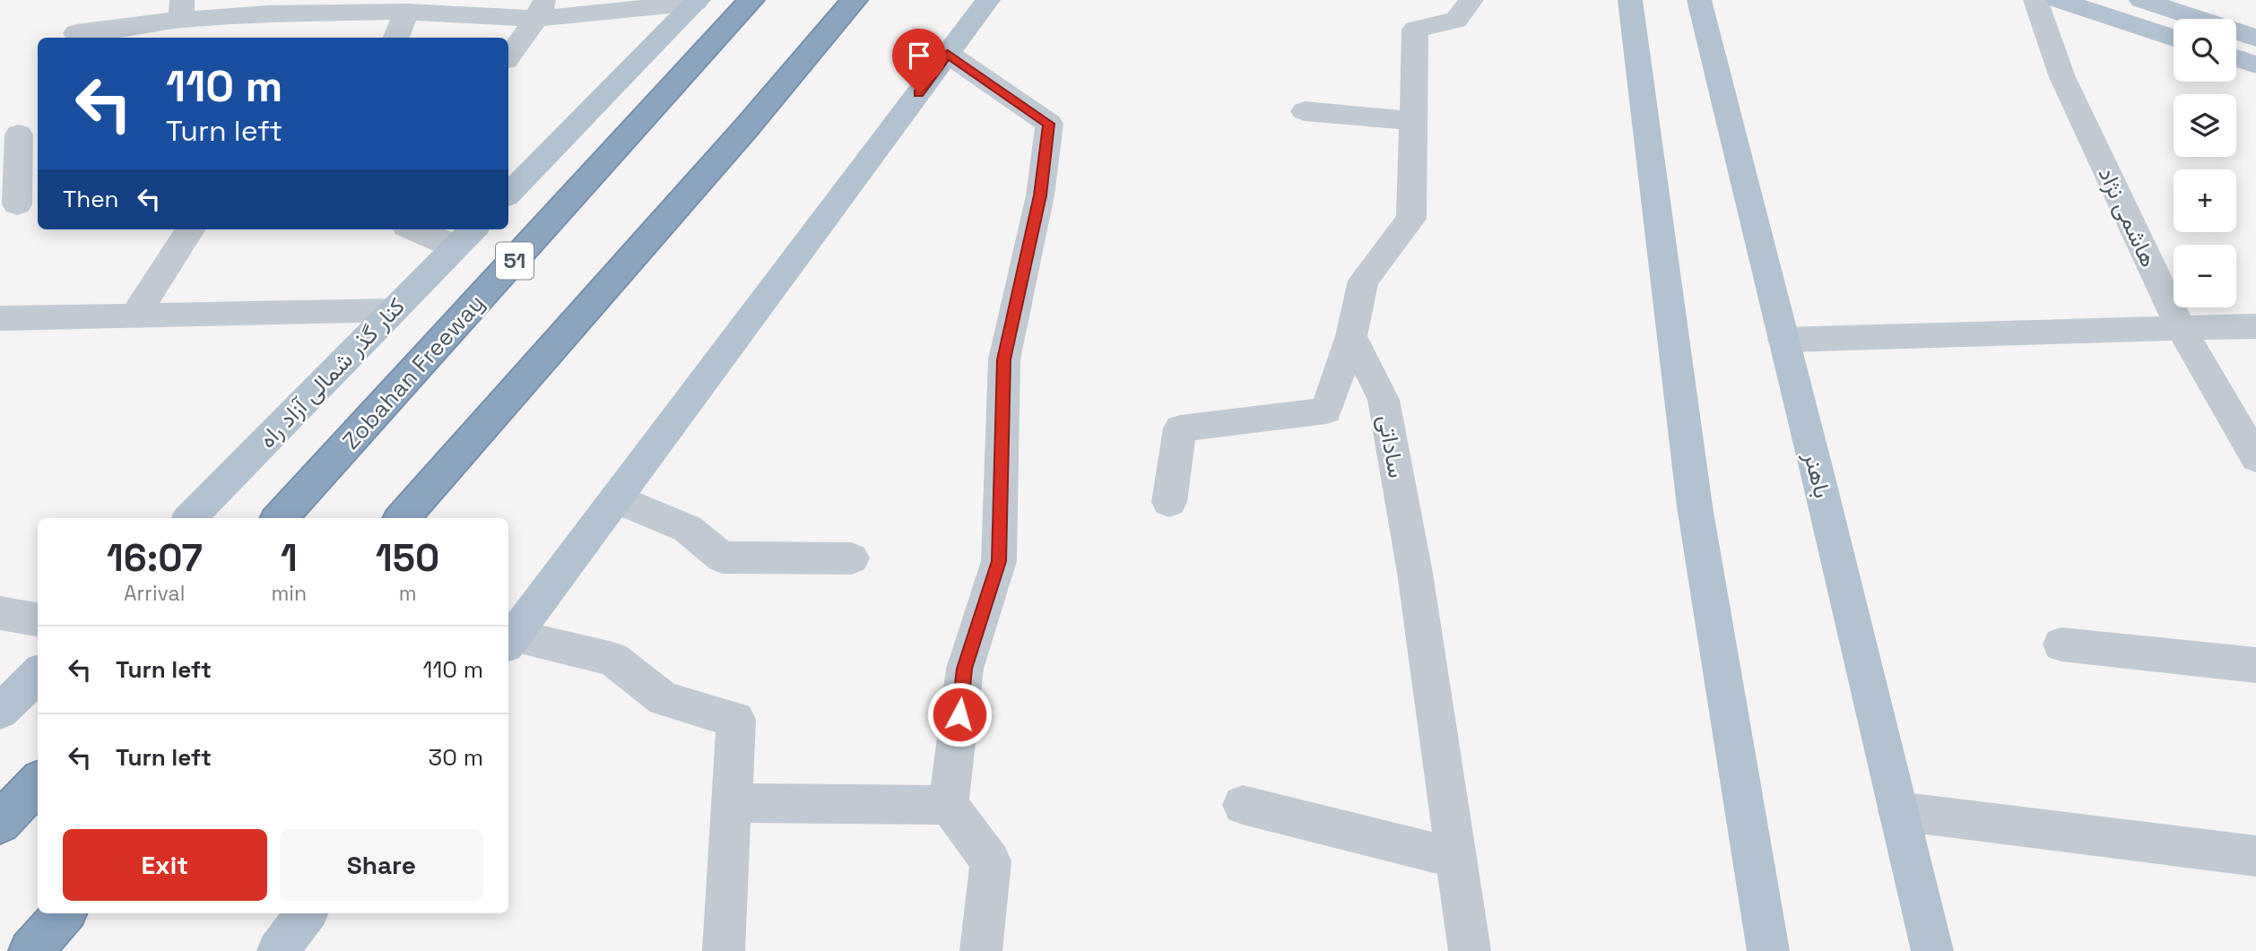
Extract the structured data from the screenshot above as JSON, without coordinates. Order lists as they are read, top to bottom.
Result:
{
  "streets": {
    "highway": ["51", "Zobahan Freeway"],
    "main road": ["کنار گذر شمالی آزاد راه", "باهنر"],
    "street": ["هاشمی نژاد", "ساداتی"]
  },
  "page": {
    "map_buttons": ["+", "−"],
    "turn": ["110 m", "Turn left"],
    "then": "Then",
    "eta": [
      "16:07",
      "Arrival",
      "1",
      "min",
      "150",
      "m"
    ],
    "list": [
      {
        "name": "Turn left",
        "value": "110 m"
      },
      {
        "name": "Turn left",
        "value": "30 m"
      }
    ],
    "buttons": ["Exit", "Share"]
  }
}
